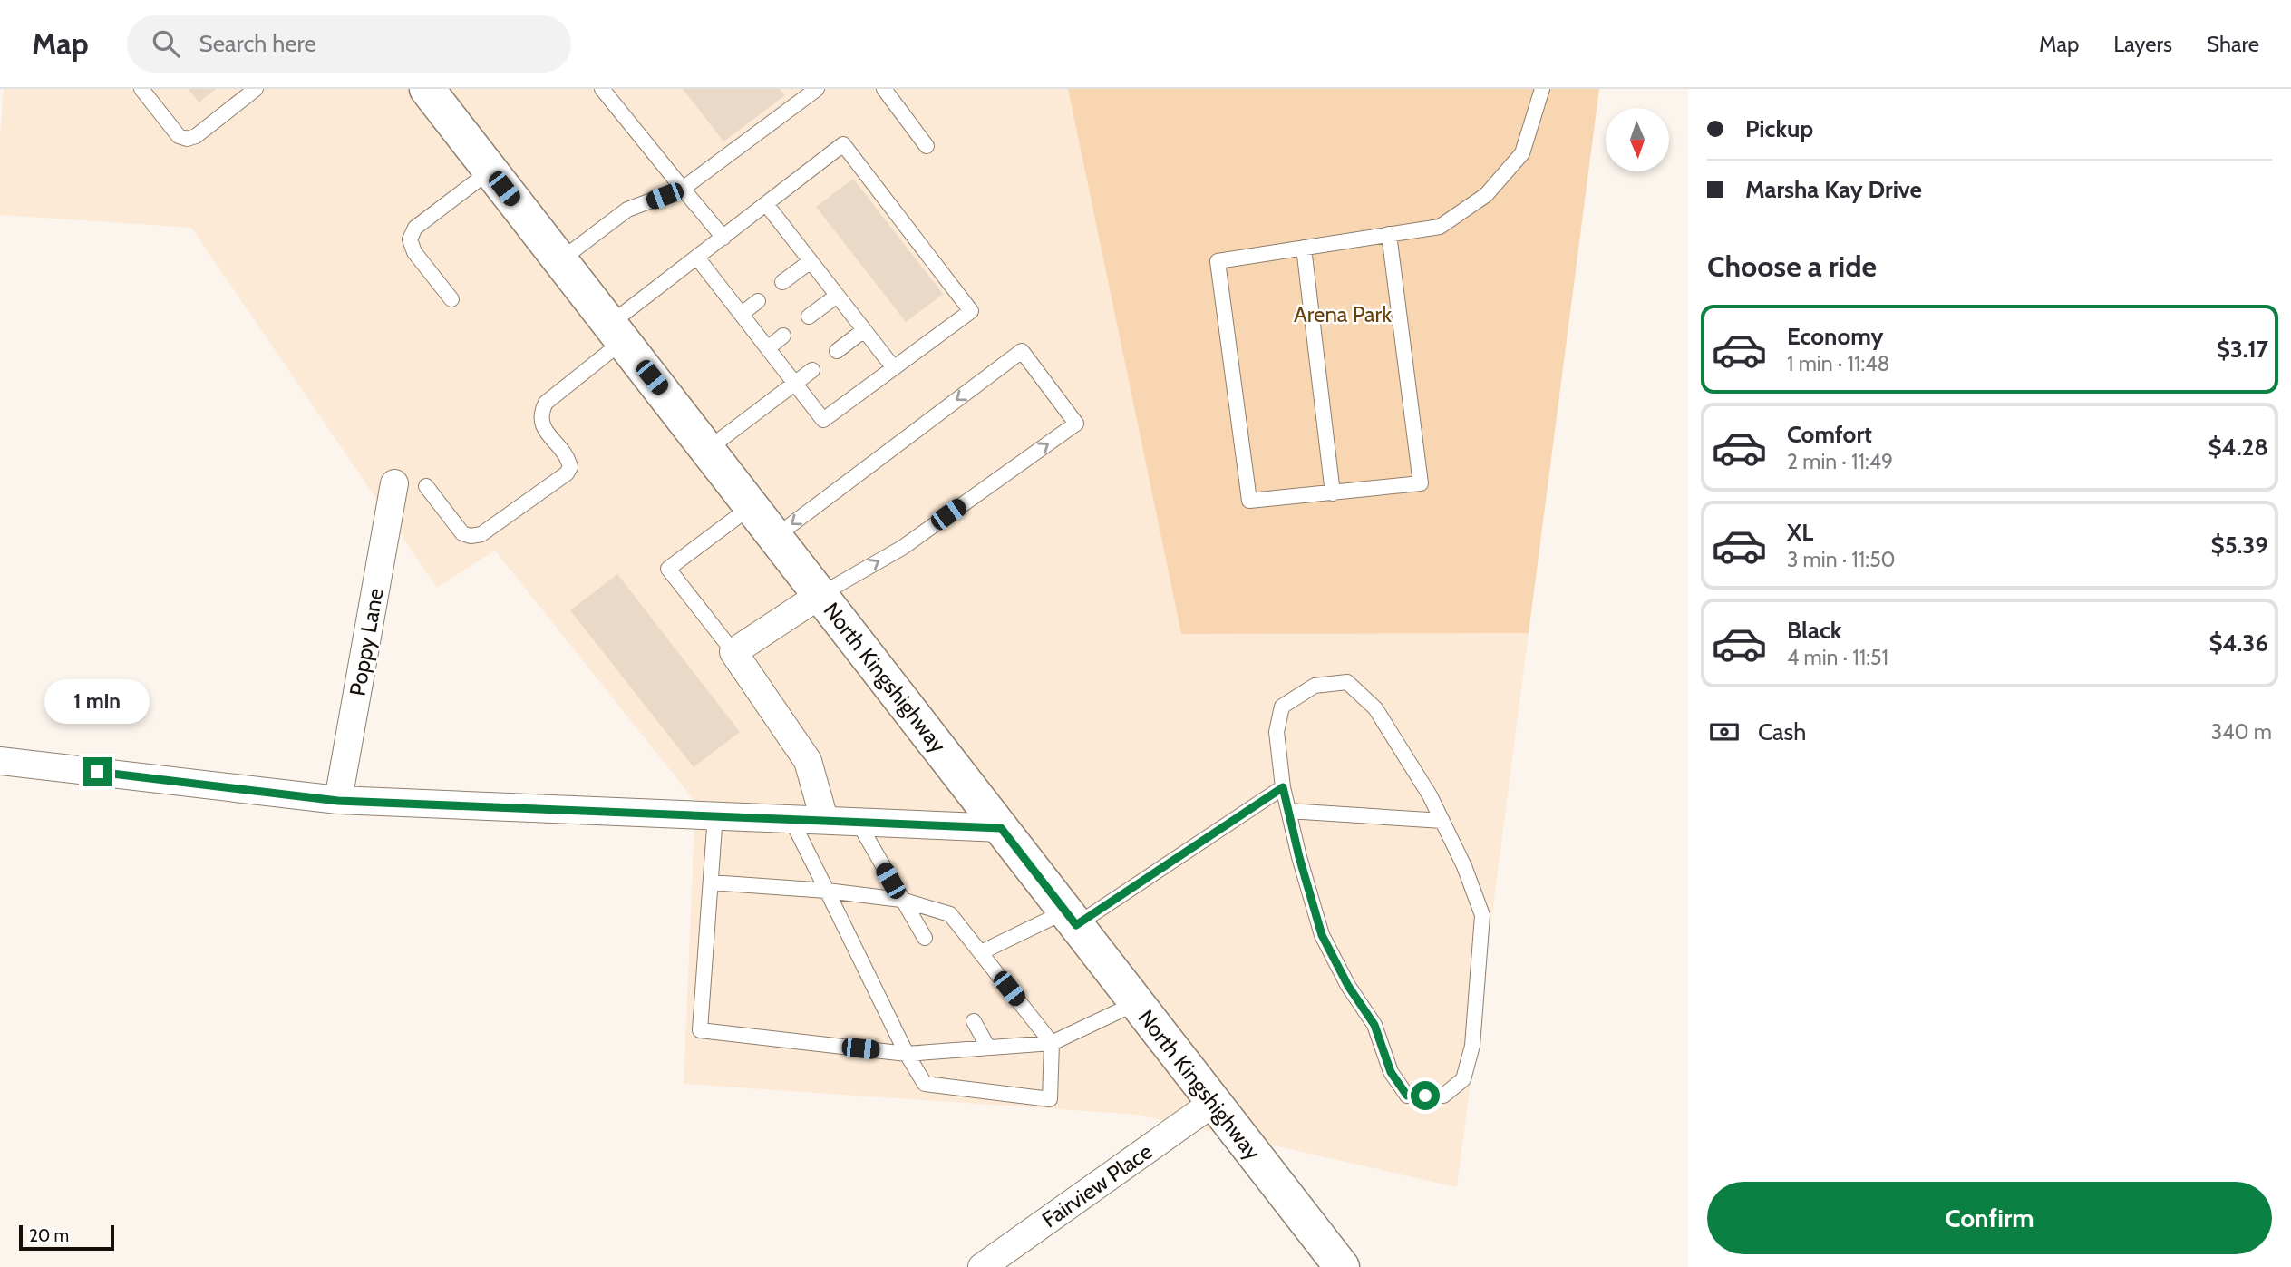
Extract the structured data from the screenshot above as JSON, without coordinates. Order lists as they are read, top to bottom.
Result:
{
  "streets": {
    "main road": ["North Kingshighway"],
    "street": ["Poppy Lane", "Fairview Place"]
  },
  "crossings": [
    ["North Kingshighway", "Fairview Place"]
  ],
  "parks": ["Arena Park"],
  "scale_bar": "20 m",
  "north": "bottom",
  "page": {
    "header": "Map",
    "search": "Search here",
    "nav": ["Map", "Layers", "Share"],
    "banner": ["Pickup", "Marsha Kay Drive"],
    "heading": "Choose a ride",
    "list": [
      {
        "name": "Economy",
        "note": "1 min · 11:48",
        "value": "$3.17"
      },
      {
        "name": "Comfort",
        "note": "2 min · 11:49",
        "value": "$4.28"
      },
      {
        "name": "XL",
        "note": "3 min · 11:50",
        "value": "$5.39"
      },
      {
        "name": "Black",
        "note": "4 min · 11:51",
        "value": "$4.36"
      }
    ],
    "bubble": "1 min",
    "pay": ["Cash", "340 m"],
    "buttons": "Confirm",
    "scale": "20 m"
  }
}
